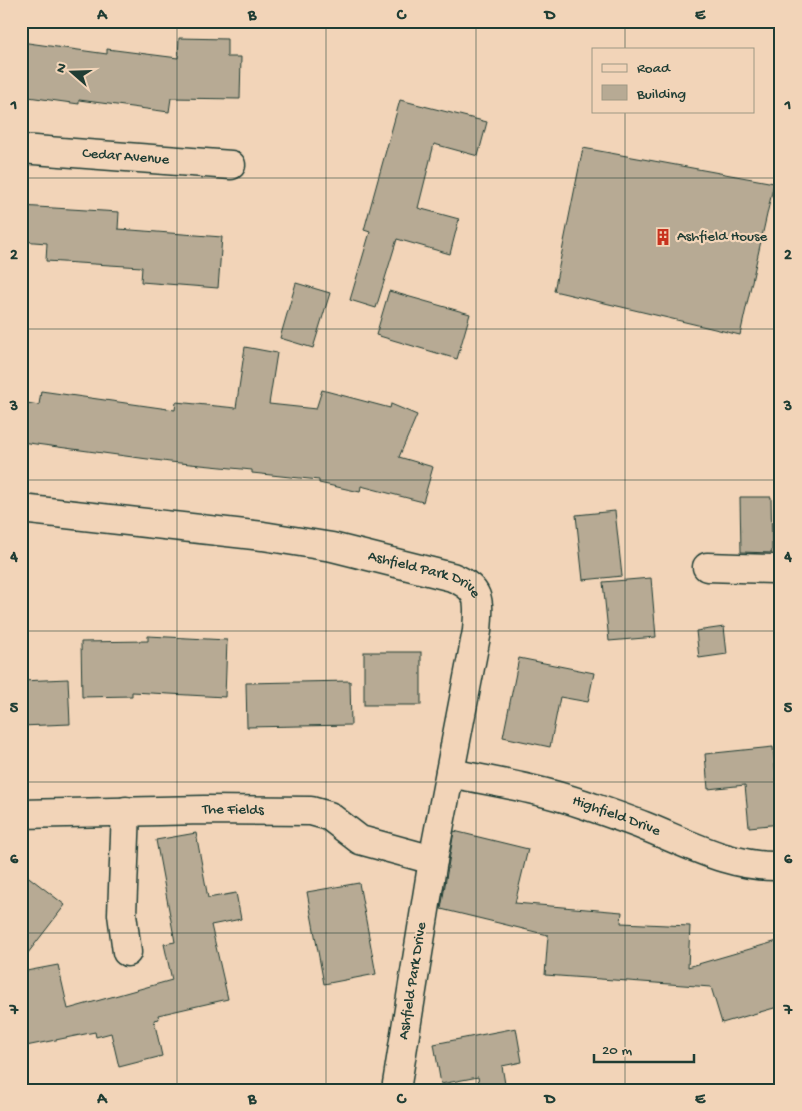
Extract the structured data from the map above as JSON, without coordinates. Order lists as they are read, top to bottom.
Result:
{
  "streets": {
    "street": [
      "Cedar Avenue",
      "Ashfield Park Drive",
      "The Fields",
      "Highfield Drive"
    ]
  },
  "crossings": [
    ["Ashfield Park Drive", "The Fields"],
    ["Ashfield Park Drive", "Highfield Drive"]
  ],
  "places": {
    "building": ["Ashfield House"]
  },
  "legend": ["Road", "Building"],
  "scale_bar": "20 m",
  "north": "left",
  "grid": {
    "columns": [
      "A",
      "B",
      "C",
      "D",
      "E"
    ],
    "rows": [
      "1",
      "2",
      "3",
      "4",
      "5",
      "6",
      "7"
    ]
  }
}
